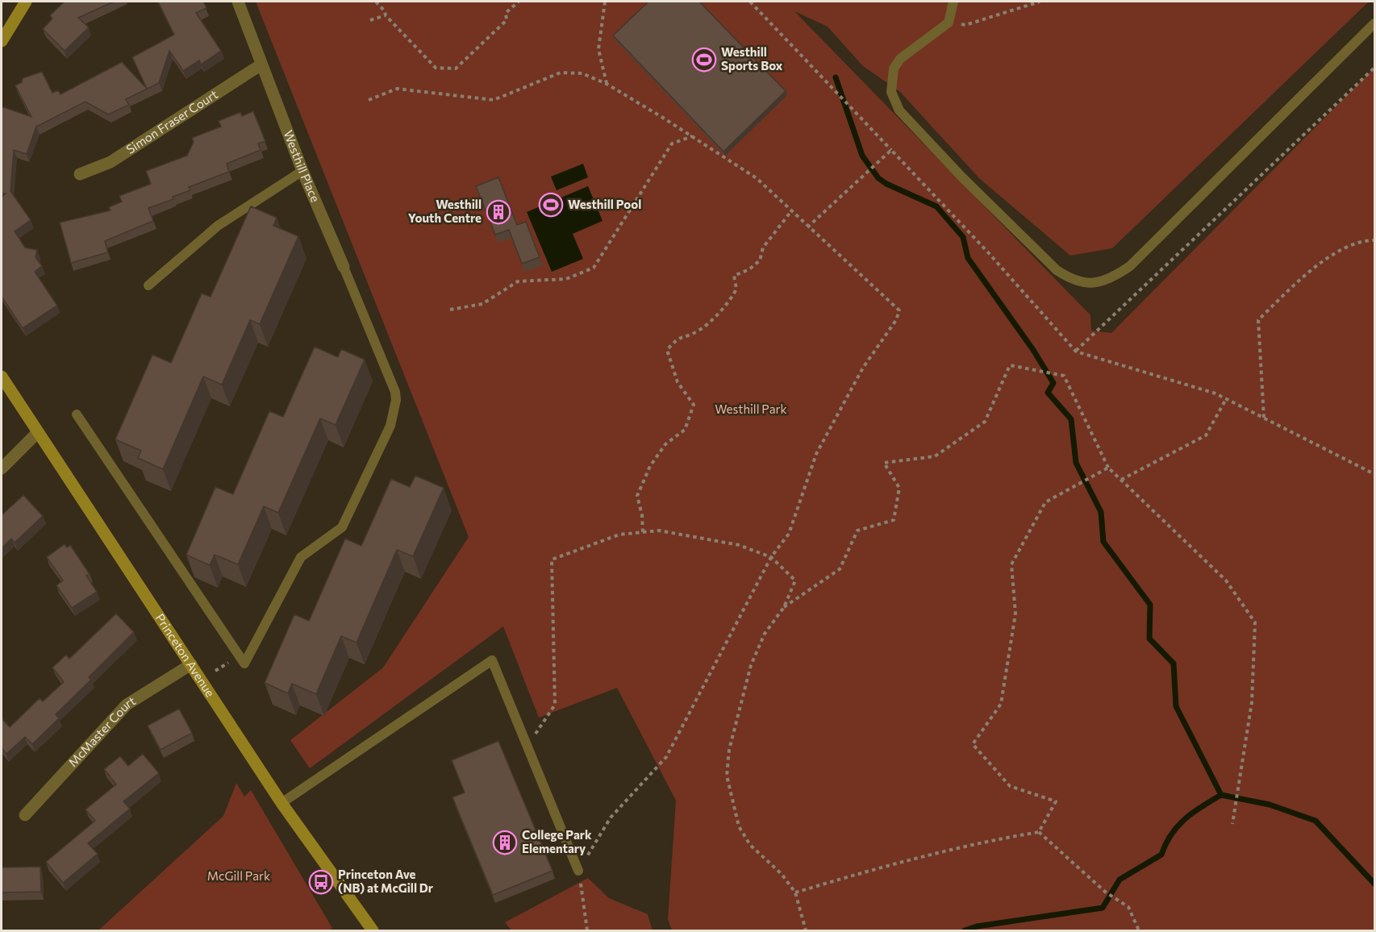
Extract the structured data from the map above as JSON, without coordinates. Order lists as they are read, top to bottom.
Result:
{
  "streets": {
    "street": [
      "Simon Fraser Court",
      "Westhill Place",
      "Princeton Avenue",
      "McMaster Court"
    ]
  },
  "crossings": [
    ["Simon Fraser Court", "Westhill Place"],
    ["Princeton Avenue", "McMaster Court"]
  ],
  "parks": ["Westhill Park", "McGill Park"],
  "places": {
    "sports": ["Westhill Sports Box", "Westhill Pool"],
    "building": ["Westhill Youth Centre", "College Park Elementary"],
    "bus stop": ["Princeton Ave (NB) at McGill Dr"]
  }
}
